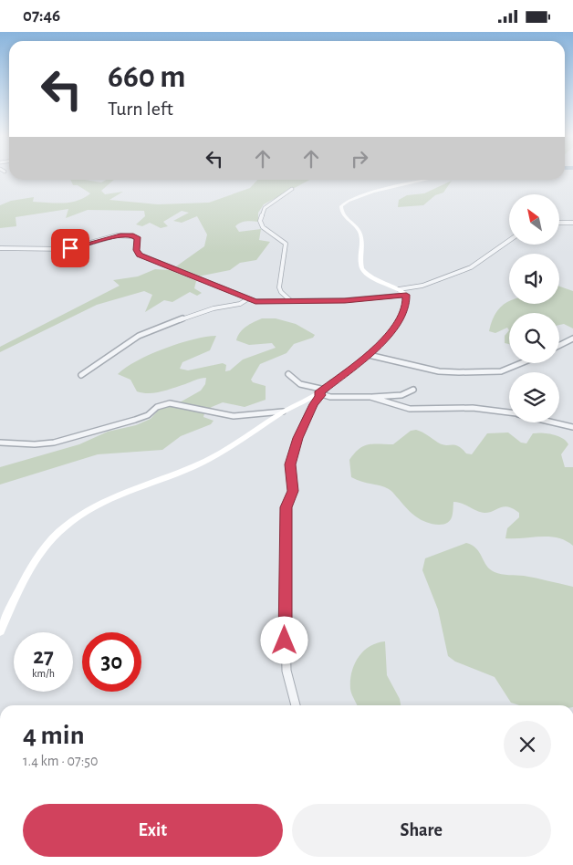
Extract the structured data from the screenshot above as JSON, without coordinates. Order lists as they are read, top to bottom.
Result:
{
  "north": "top left",
  "page": {
    "status": "07:46",
    "turn": ["660 m", "Turn left"],
    "speed": "27 km/h",
    "limit": "30",
    "heading": ["4 min", "1.4 km · 07:50"],
    "buttons": ["Exit", "Share"]
  }
}
